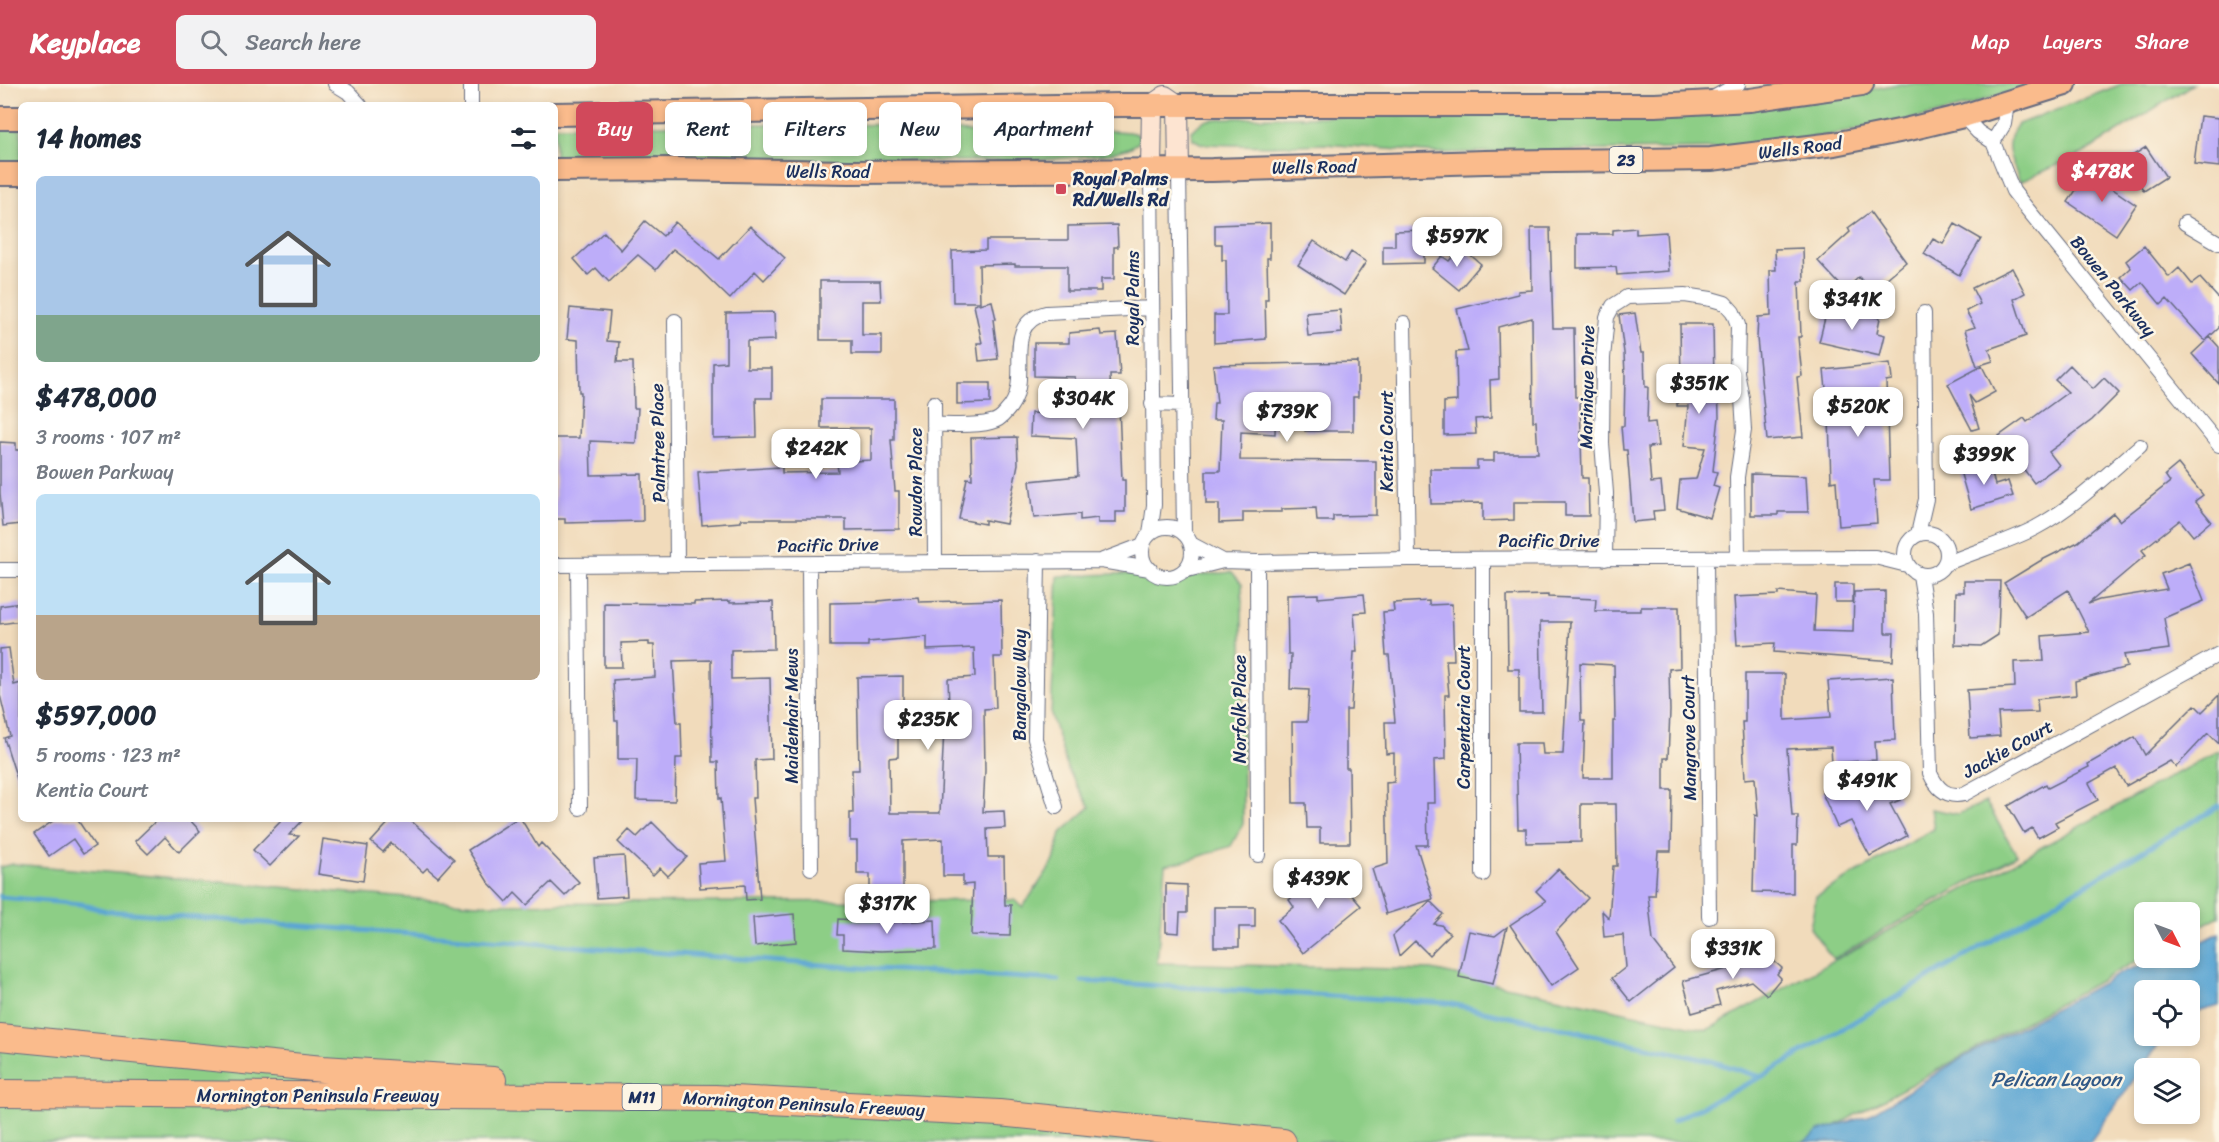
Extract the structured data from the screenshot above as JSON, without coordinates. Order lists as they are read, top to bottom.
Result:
{
  "streets": {
    "highway": ["Mornington Peninsula Freeway", "M11"],
    "main road": ["Wells Road", "23"],
    "street": [
      "Bowen Parkway",
      "Royal Palms",
      "Marinique Drive",
      "Kentia Court",
      "Palmtree Place",
      "Rowdon Place",
      "Pacific Drive",
      "Bangalow Way",
      "Norfolk Place",
      "Maidenhair Mews",
      "Carpentaria Court",
      "Mangrove Court",
      "Jackie Court"
    ]
  },
  "crossings": [
    ["Wells Road", "Bowen Parkway"],
    ["Wells Road", "Royal Palms"],
    ["Royal Palms", "Pacific Drive"],
    ["Marinique Drive", "Pacific Drive"],
    ["Kentia Court", "Pacific Drive"],
    ["Palmtree Place", "Pacific Drive"],
    ["Rowdon Place", "Pacific Drive"],
    ["Pacific Drive", "Bangalow Way"],
    ["Pacific Drive", "Norfolk Place"],
    ["Pacific Drive", "Maidenhair Mews"],
    ["Pacific Drive", "Carpentaria Court"],
    ["Pacific Drive", "Mangrove Court"],
    ["Pacific Drive", "Jackie Court"]
  ],
  "water": ["Pelican Lagoon"],
  "places": {
    "transit": ["Royal Palms Rd/Wells Rd"]
  },
  "north": "bottom right",
  "page": {
    "header": "Keyplace",
    "search": "Search here",
    "nav": ["Map", "Layers", "Share"],
    "chip": [
      "Buy",
      "Rent",
      "Filters",
      "New",
      "Apartment"
    ],
    "heading": "14 homes",
    "price": [
      "$478K",
      "$597K",
      "$341K",
      "$351K",
      "$304K",
      "$520K",
      "$739K",
      "$242K",
      "$399K",
      "$235K",
      "$491K",
      "$439K",
      "$317K",
      "$331K"
    ],
    "list": [
      {
        "name": "$478,000",
        "note": "3 rooms · 107 m² · Bowen Parkway"
      },
      {
        "name": "$597,000",
        "note": "5 rooms · 123 m² · Kentia Court"
      }
    ]
  }
}
